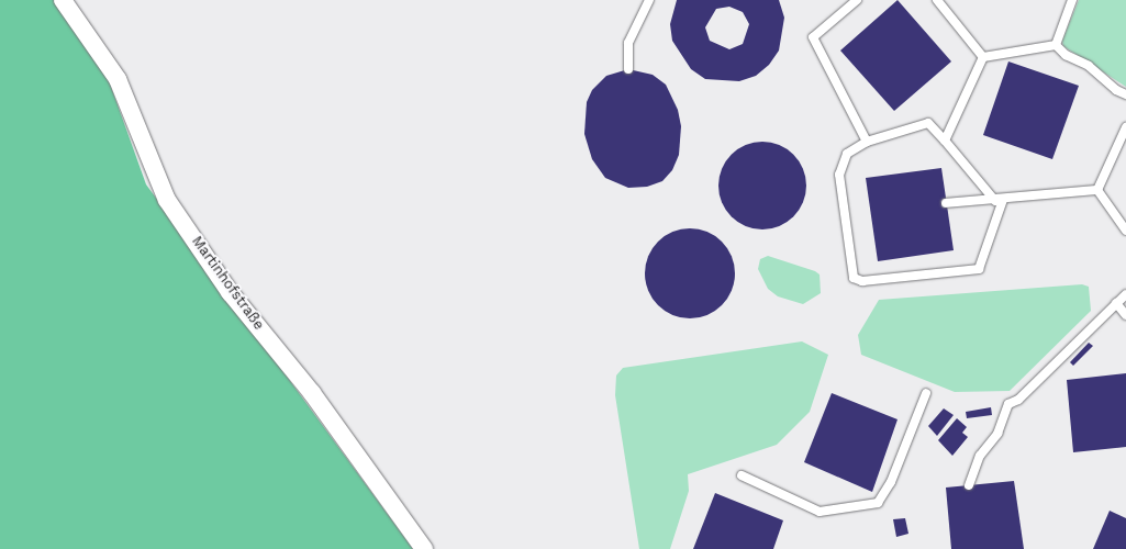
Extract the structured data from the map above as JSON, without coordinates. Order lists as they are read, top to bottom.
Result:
{
  "streets": {
    "street": ["Martinhofstraße"]
  }
}
